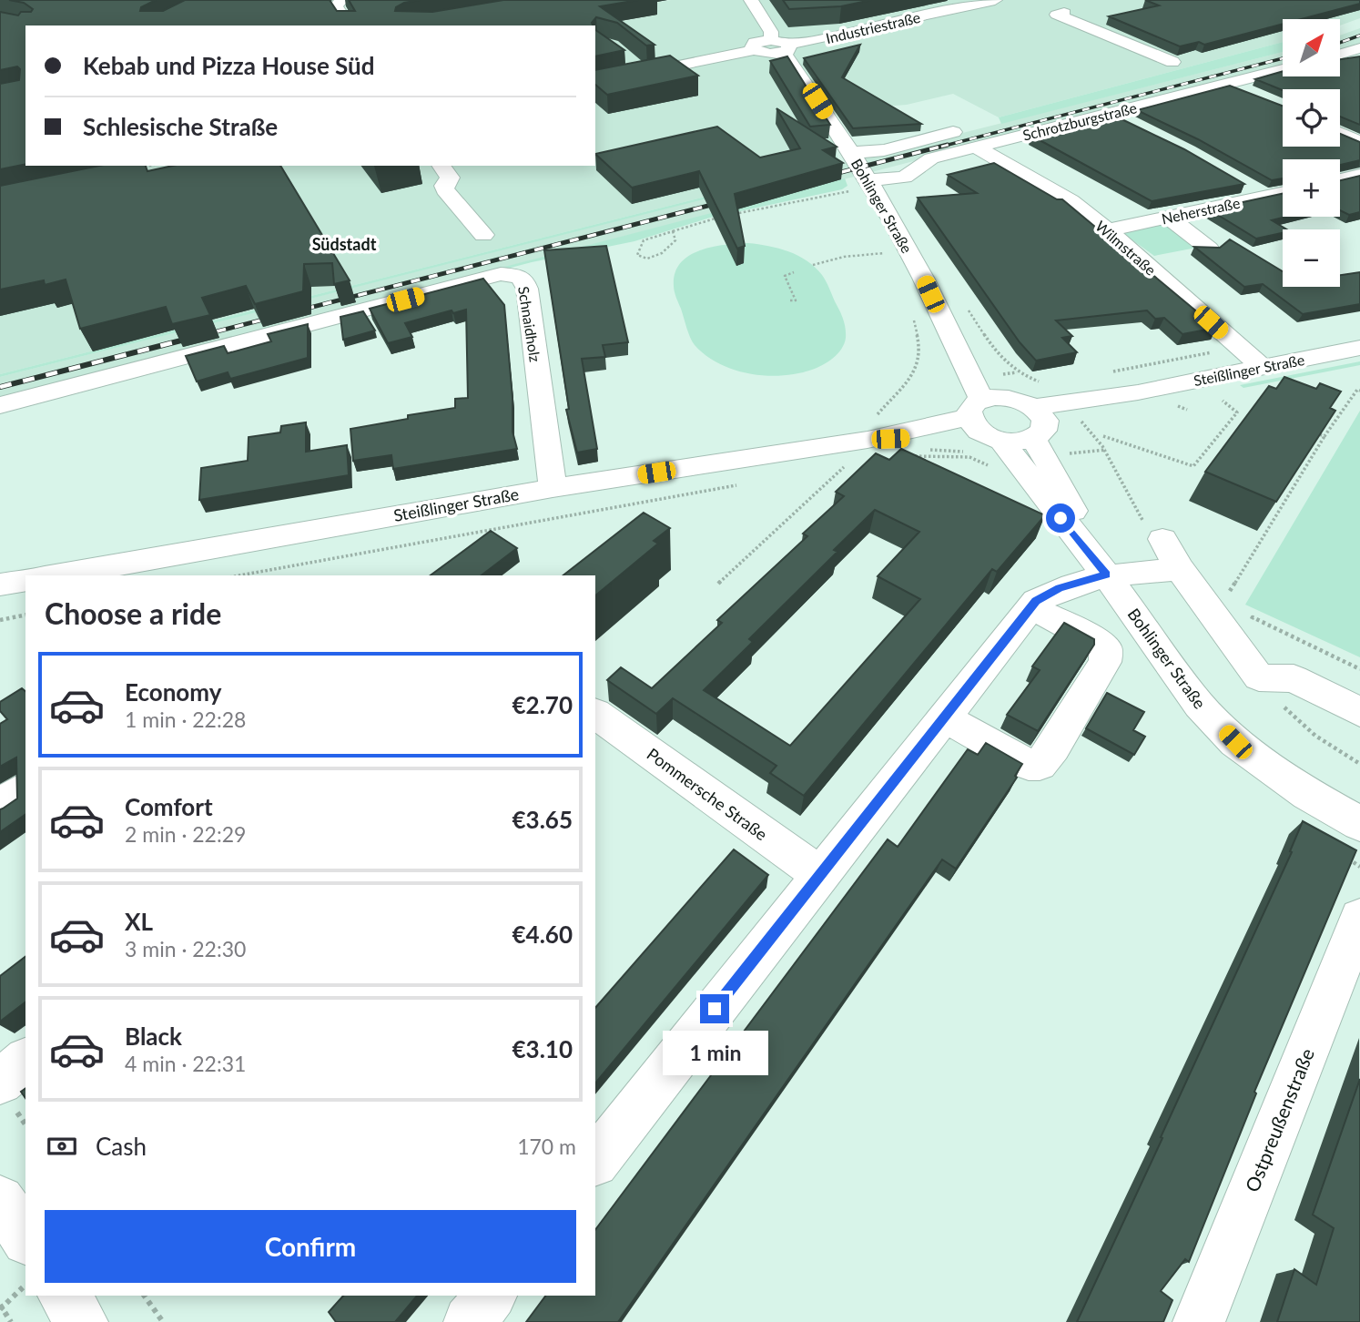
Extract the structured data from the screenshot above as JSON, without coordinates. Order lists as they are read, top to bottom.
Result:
{
  "streets": {
    "street": [
      "Industriestraße",
      "Schrotzburgstraße",
      "Bohlinger Straße",
      "Neherstraße",
      "Wilmstraße",
      "Schnaidholz",
      "Steißlinger Straße",
      "Pommersche Straße",
      "Ostpreußenstraße"
    ]
  },
  "crossings": [
    ["Industriestraße", "Bohlinger Straße"],
    ["Schrotzburgstraße", "Bohlinger Straße"],
    ["Schrotzburgstraße", "Wilmstraße"],
    ["Bohlinger Straße", "Wilmstraße"],
    ["Bohlinger Straße", "Steißlinger Straße"],
    ["Neherstraße", "Wilmstraße"],
    ["Wilmstraße", "Steißlinger Straße"],
    ["Schnaidholz", "Steißlinger Straße"]
  ],
  "districts": ["Südstadt"],
  "north": "top right",
  "page": {
    "map_buttons": ["+", "−"],
    "banner": ["Kebab und Pizza House Süd", "Schlesische Straße"],
    "heading": "Choose a ride",
    "list": [
      {
        "name": "Economy",
        "note": "1 min · 22:28",
        "value": "€2.70"
      },
      {
        "name": "Comfort",
        "note": "2 min · 22:29",
        "value": "€3.65"
      },
      {
        "name": "XL",
        "note": "3 min · 22:30",
        "value": "€4.60"
      },
      {
        "name": "Black",
        "note": "4 min · 22:31",
        "value": "€3.10"
      }
    ],
    "bubble": "1 min",
    "pay": ["Cash", "170 m"],
    "buttons": "Confirm"
  }
}
